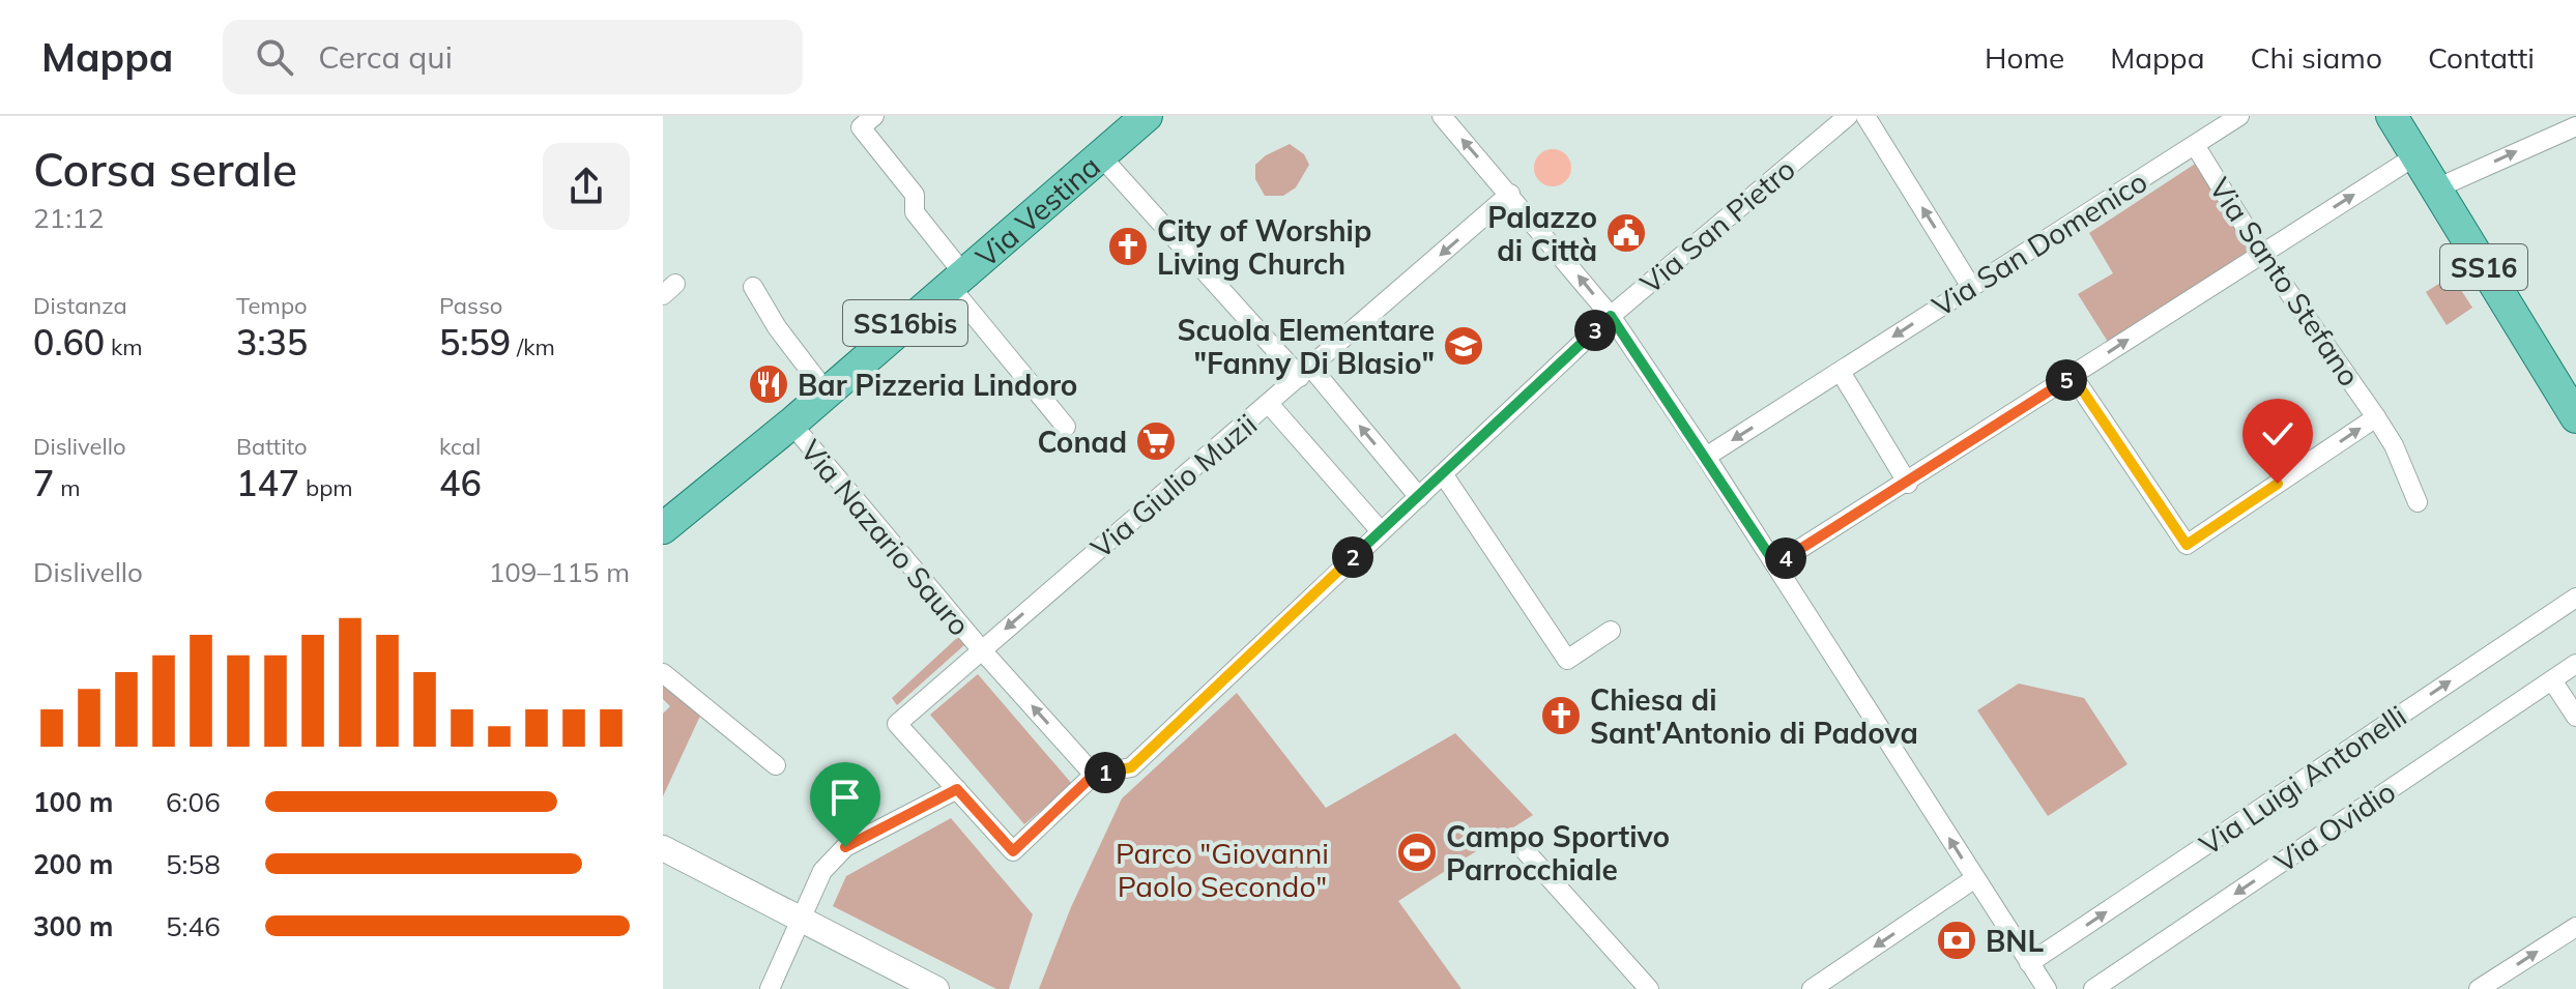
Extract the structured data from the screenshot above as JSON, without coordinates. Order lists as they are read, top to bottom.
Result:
{
  "streets": {
    "main road": ["Via Vestina", "SS16", "SS16bis"],
    "street": [
      "Via San Pietro",
      "Via San Domenico",
      "Via Santo Stefano",
      "Via Giulio Muzii",
      "Via Nazario Sauro",
      "Via Luigi Antonelli",
      "Via Ovidio"
    ]
  },
  "crossings": [
    ["Via Vestina", "Via Nazario Sauro"],
    ["Via San Pietro", "Via Nazario Sauro"],
    ["Via San Domenico", "Via Santo Stefano"],
    ["Via Giulio Muzii", "Via Nazario Sauro"]
  ],
  "one_way": [
    "Via Giulio Muzii",
    "Via Nazario Sauro",
    "Via Luigi Antonelli",
    "Via Ovidio"
  ],
  "parks": ["Parco \"Giovanni Paolo Secondo\""],
  "places": {
    "public building": ["Palazzo di Città"],
    "church": ["City of Worship Living Church", "Chiesa di Sant'Antonio di Padova"],
    "school or university": ["Scuola Elementare \"Fanny Di Blasio\""],
    "restaurant": ["Bar Pizzeria Lindoro"],
    "supermarket": ["Conad"],
    "sports": ["Campo Sportivo Parrocchiale"],
    "bank": ["BNL"]
  },
  "page": {
    "header": "Mappa",
    "search": "Cerca qui",
    "nav": [
      "Home",
      "Mappa",
      "Chi siamo",
      "Contatti"
    ],
    "heading": ["Corsa serale", "21:12"],
    "stats": [
      ["Distanza", "0.60 km"],
      ["Tempo", "3:35"],
      ["Passo", "5:59 /km"],
      ["Dislivello", "7 m"],
      ["Battito", "147 bpm"],
      ["kcal", "46"]
    ],
    "pins": [
      "3",
      "5",
      "2",
      "4",
      "1"
    ],
    "chart": ["Dislivello", "109–115 m"],
    "list": [
      {
        "name": "100 m",
        "note": "6:06"
      },
      {
        "name": "200 m",
        "note": "5:58"
      },
      {
        "name": "300 m",
        "note": "5:46"
      }
    ]
  }
}
